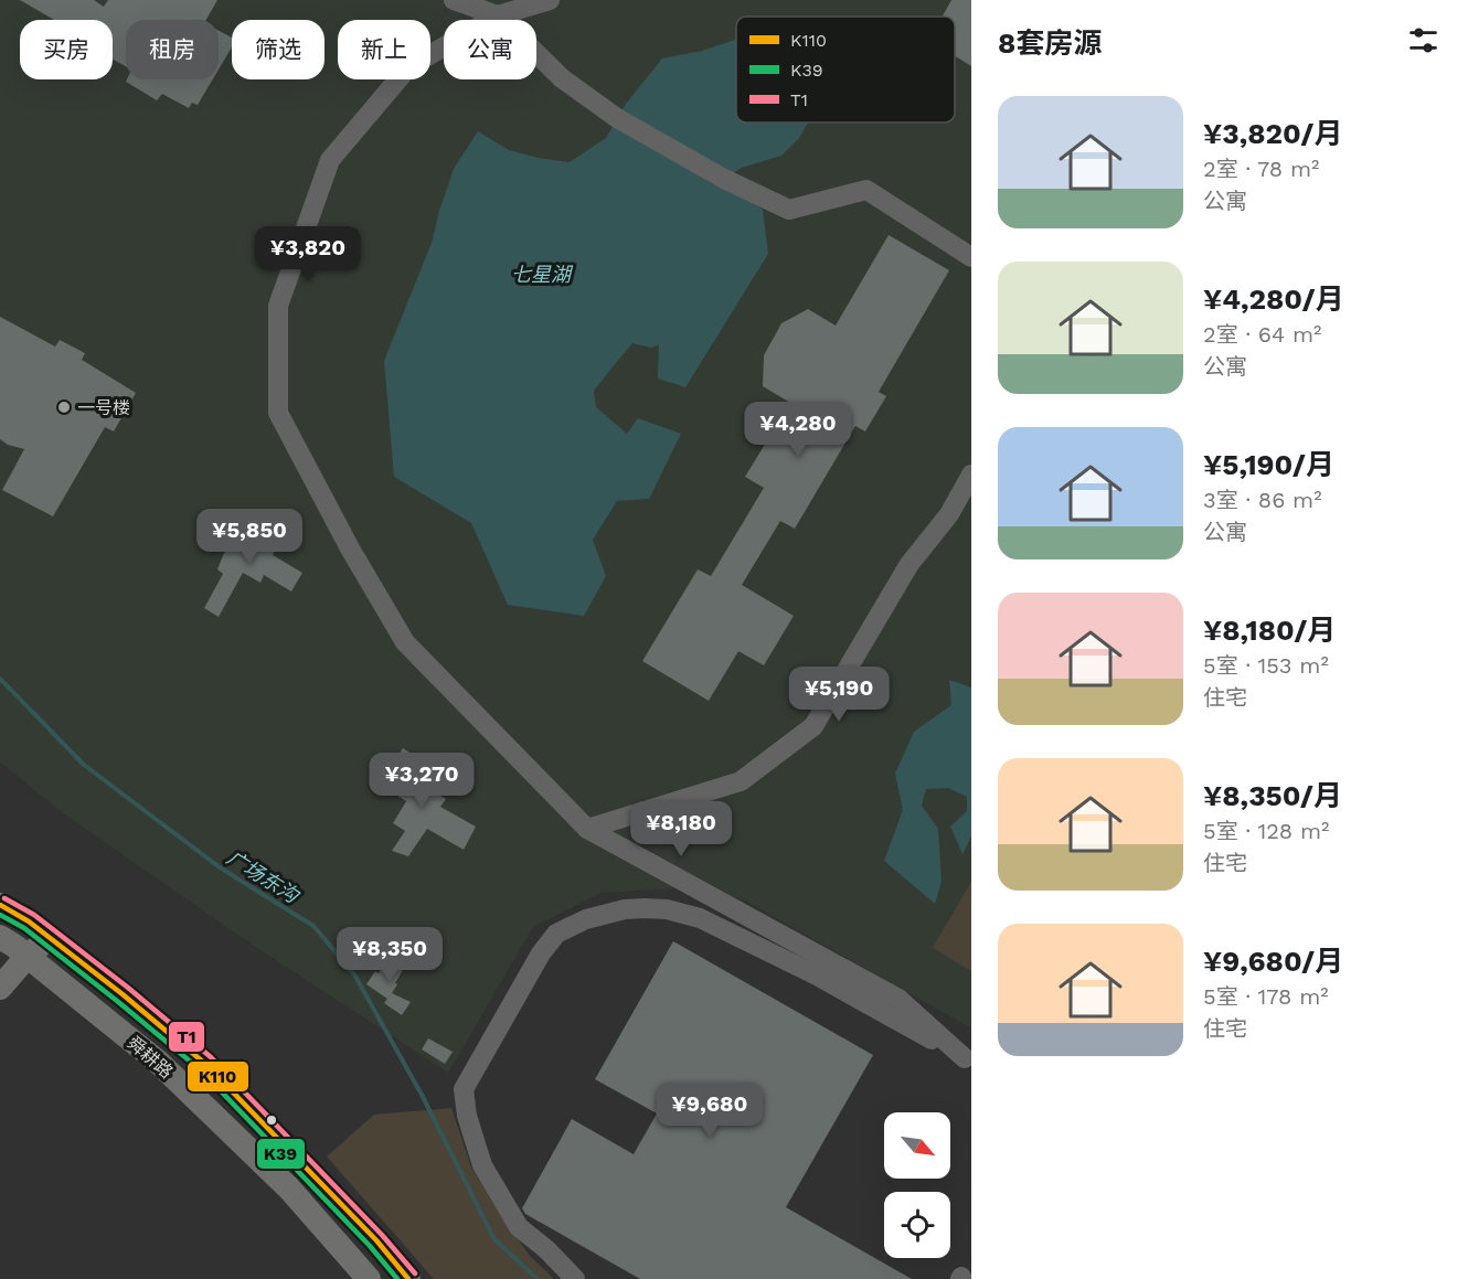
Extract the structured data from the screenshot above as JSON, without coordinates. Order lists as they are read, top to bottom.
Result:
{
  "streets": {
    "main road": ["舜耕路"]
  },
  "water": ["七星湖", "广场东沟"],
  "places": ["一号楼"],
  "lines": ["transit line T1", "transit line K110", "transit line K39"],
  "legend": ["K110", "K39", "T1"],
  "north": "bottom right",
  "page": {
    "heading": "8套房源",
    "chip": [
      "买房",
      "租房",
      "筛选",
      "新上",
      "公寓"
    ],
    "list": [
      {
        "name": "¥3,820/月",
        "note": "2室 · 78 m² · 公寓"
      },
      {
        "name": "¥4,280/月",
        "note": "2室 · 64 m² · 公寓"
      },
      {
        "name": "¥5,190/月",
        "note": "3室 · 86 m² · 公寓"
      },
      {
        "name": "¥8,180/月",
        "note": "5室 · 153 m² · 住宅"
      },
      {
        "name": "¥8,350/月",
        "note": "5室 · 128 m² · 住宅"
      },
      {
        "name": "¥9,680/月",
        "note": "5室 · 178 m² · 住宅"
      }
    ],
    "price": [
      "¥3,820",
      "¥4,280",
      "¥5,850",
      "¥5,190",
      "¥3,270",
      "¥8,180",
      "¥8,350",
      "¥9,680"
    ]
  }
}
